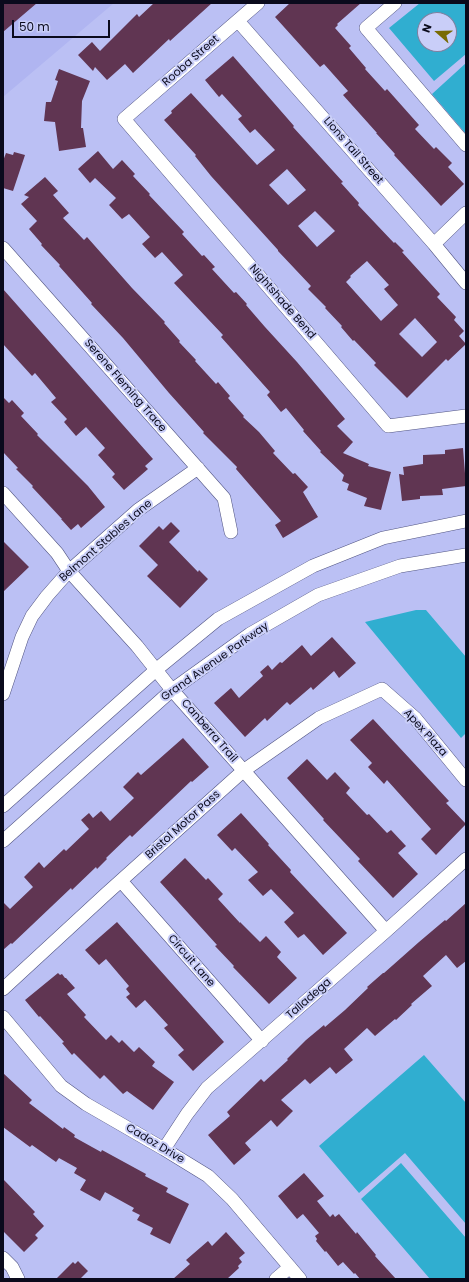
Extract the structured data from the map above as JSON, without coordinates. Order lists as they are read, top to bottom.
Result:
{
  "streets": {
    "street": [
      "Rooba Street",
      "Lions Tail Street",
      "Nightshade Bend",
      "Serene Fleming Trace",
      "Belmont Stables Lane",
      "Grand Avenue Parkway",
      "Canberra Trail",
      "Apex Plaza",
      "Bristol Motor Pass",
      "Circuit Lane",
      "Talladega",
      "Cadoz Drive"
    ]
  },
  "crossings": [
    ["Rooba Street", "Lions Tail Street"],
    ["Rooba Street", "Nightshade Bend"],
    ["Serene Fleming Trace", "Belmont Stables Lane"],
    ["Belmont Stables Lane", "Canberra Trail"],
    ["Grand Avenue Parkway", "Canberra Trail"],
    ["Canberra Trail", "Bristol Motor Pass"],
    ["Canberra Trail", "Talladega"],
    ["Apex Plaza", "Bristol Motor Pass"],
    ["Bristol Motor Pass", "Circuit Lane"],
    ["Circuit Lane", "Talladega"],
    ["Talladega", "Cadoz Drive"]
  ],
  "scale_bar": "50 m",
  "north": "left"
}
